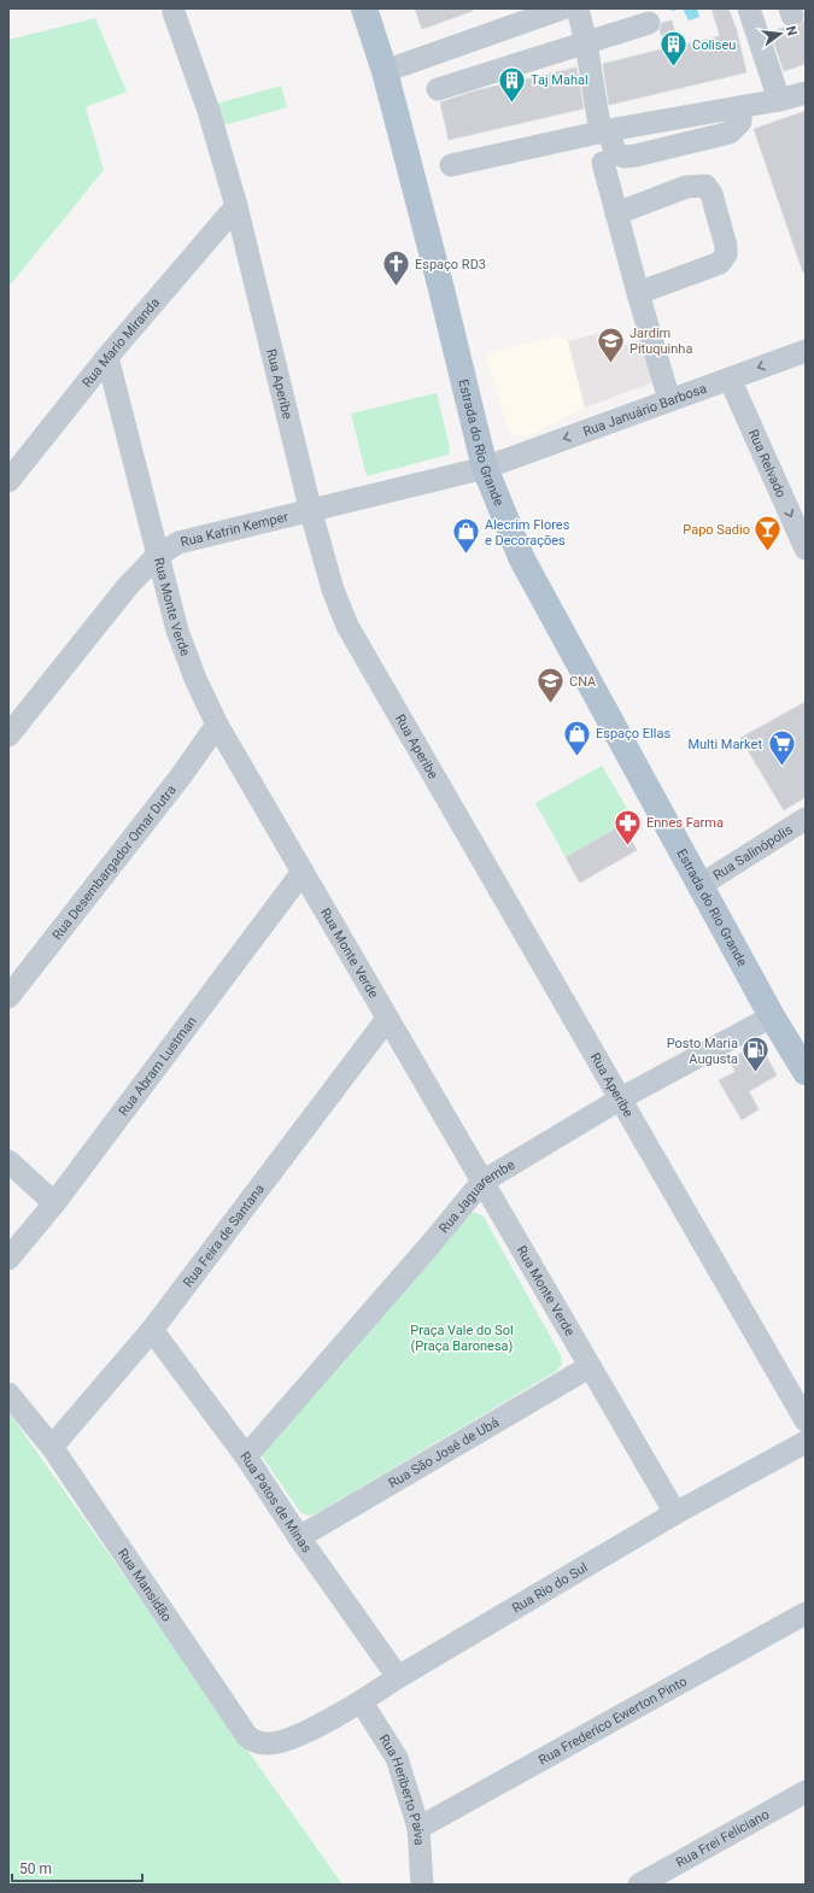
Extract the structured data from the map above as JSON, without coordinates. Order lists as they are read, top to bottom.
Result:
{
  "streets": {
    "main road": ["Estrada do Rio Grande"],
    "street": [
      "Rua Mario Miranda",
      "Rua Aperibe",
      "Rua Januário Barbosa",
      "Rua Relvado",
      "Rua Katrin Kemper",
      "Rua Monte Verde",
      "Rua Salinópolis",
      "Rua Desembargador Omar Dutra",
      "Rua Abram Lustman",
      "Rua Jaguarembe",
      "Rua Feira de Santana",
      "Rua São José de Ubá",
      "Rua Patos de Minas",
      "Rua Mansidão",
      "Rua Rio do Sul",
      "Rua Frederico Ewerton Pinto",
      "Rua Heriberto Paiva",
      "Rua Frei Feliciano"
    ]
  },
  "crossings": [
    ["Rua Mario Miranda", "Rua Aperibe"],
    ["Rua Mario Miranda", "Rua Monte Verde"],
    ["Rua Aperibe", "Rua Katrin Kemper"],
    ["Rua Aperibe", "Rua Jaguarembe"],
    ["Rua Januário Barbosa", "Estrada do Rio Grande"],
    ["Rua Januário Barbosa", "Rua Relvado"],
    ["Rua Januário Barbosa", "Rua Katrin Kemper"],
    ["Estrada do Rio Grande", "Rua Katrin Kemper"],
    ["Estrada do Rio Grande", "Rua Salinópolis"],
    ["Estrada do Rio Grande", "Rua Jaguarembe"],
    ["Rua Katrin Kemper", "Rua Monte Verde"],
    ["Rua Monte Verde", "Rua Desembargador Omar Dutra"],
    ["Rua Monte Verde", "Rua Abram Lustman"],
    ["Rua Monte Verde", "Rua Jaguarembe"],
    ["Rua Monte Verde", "Rua Feira de Santana"],
    ["Rua Monte Verde", "Rua São José de Ubá"],
    ["Rua Monte Verde", "Rua Rio do Sul"],
    ["Rua Jaguarembe", "Rua Patos de Minas"],
    ["Rua Feira de Santana", "Rua Patos de Minas"],
    ["Rua Feira de Santana", "Rua Mansidão"],
    ["Rua São José de Ubá", "Rua Patos de Minas"],
    ["Rua Patos de Minas", "Rua Rio do Sul"],
    ["Rua Mansidão", "Rua Rio do Sul"],
    ["Rua Rio do Sul", "Rua Heriberto Paiva"],
    ["Rua Frederico Ewerton Pinto", "Rua Heriberto Paiva"]
  ],
  "one_way": ["Rua Januário Barbosa", "Rua Relvado"],
  "parks": ["Praça Vale do Sol (Praça Baronesa)"],
  "places": {
    "building": ["Coliseu", "Taj Mahal"],
    "church": ["Espaço RD3"],
    "school or university": ["Jardim Pituquinha", "CNA"],
    "bar": ["Papo Sadio"],
    "shop": ["Alecrim Flores e Decorações", "Espaço Ellas"],
    "supermarket": ["Multi Market"],
    "pharmacy": ["Ennes Farma"],
    "fuel station": ["Posto Maria Augusta"]
  },
  "scale_bar": "50 m",
  "north": "right"
}
